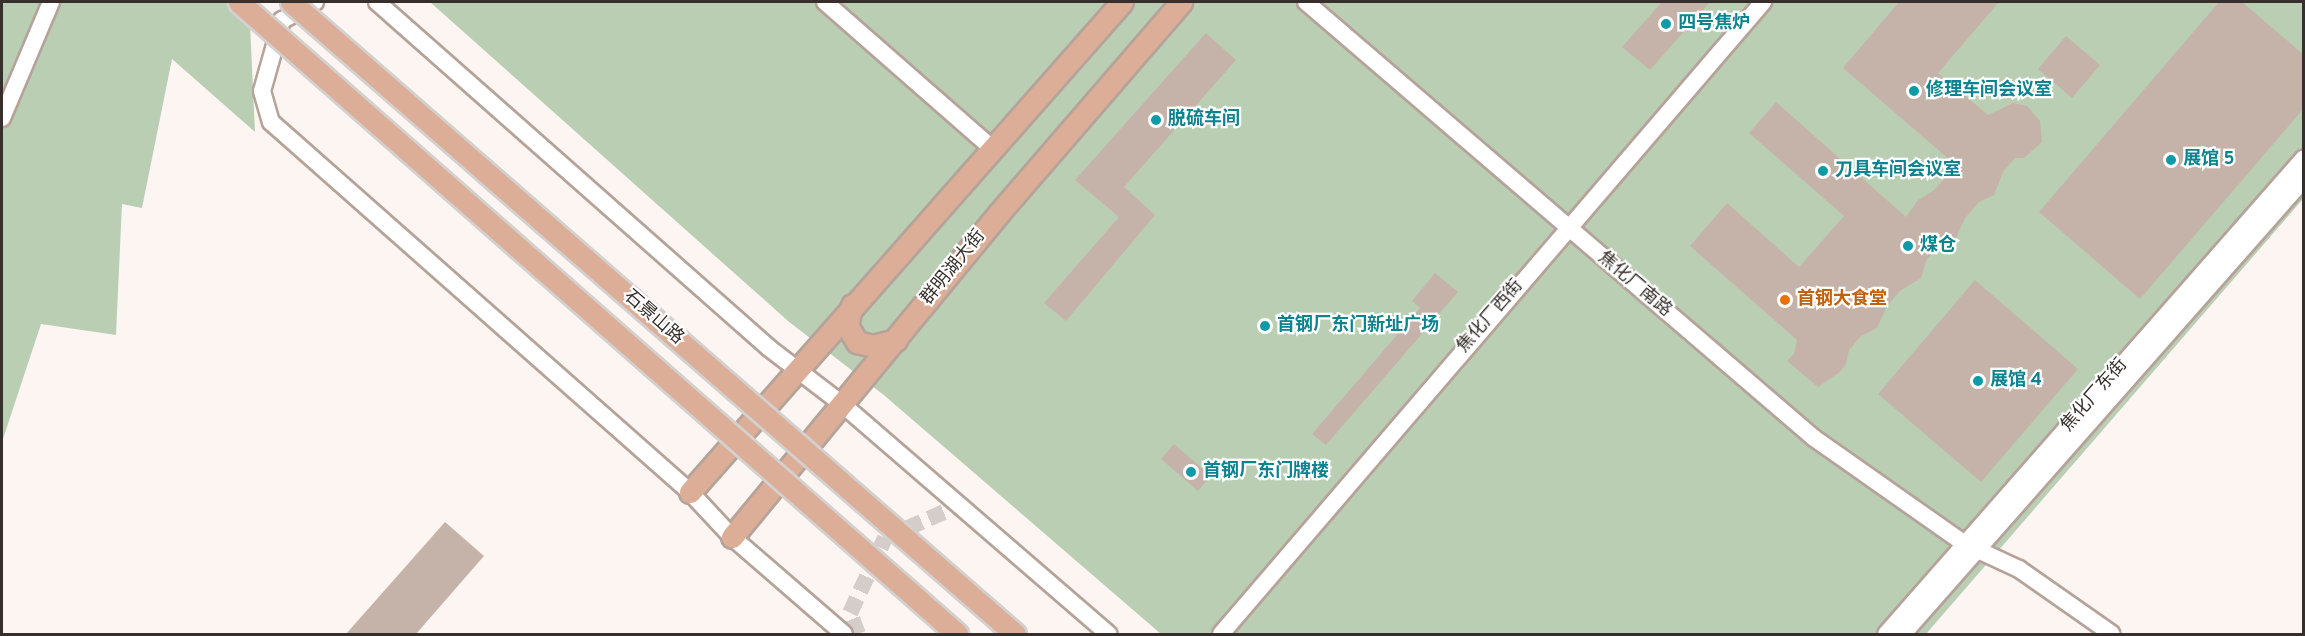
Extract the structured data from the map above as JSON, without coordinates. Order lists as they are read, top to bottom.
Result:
{
  "streets": {
    "main road": ["群明湖大街", "石景山路"],
    "street": ["焦化厂南路", "焦化厂西街", "焦化厂东街"]
  },
  "crossings": [
    ["焦化厂南路", "焦化厂西街"],
    ["焦化厂南路", "焦化厂东街"]
  ],
  "places": [
    "四号焦炉",
    "修理车间会议室",
    "脱硫车间",
    "展馆 5",
    "刀具车间会议室",
    "煤仓",
    "首钢大食堂",
    "首钢厂东门新址广场",
    "展馆 4",
    "首钢厂东门牌楼"
  ]
}
